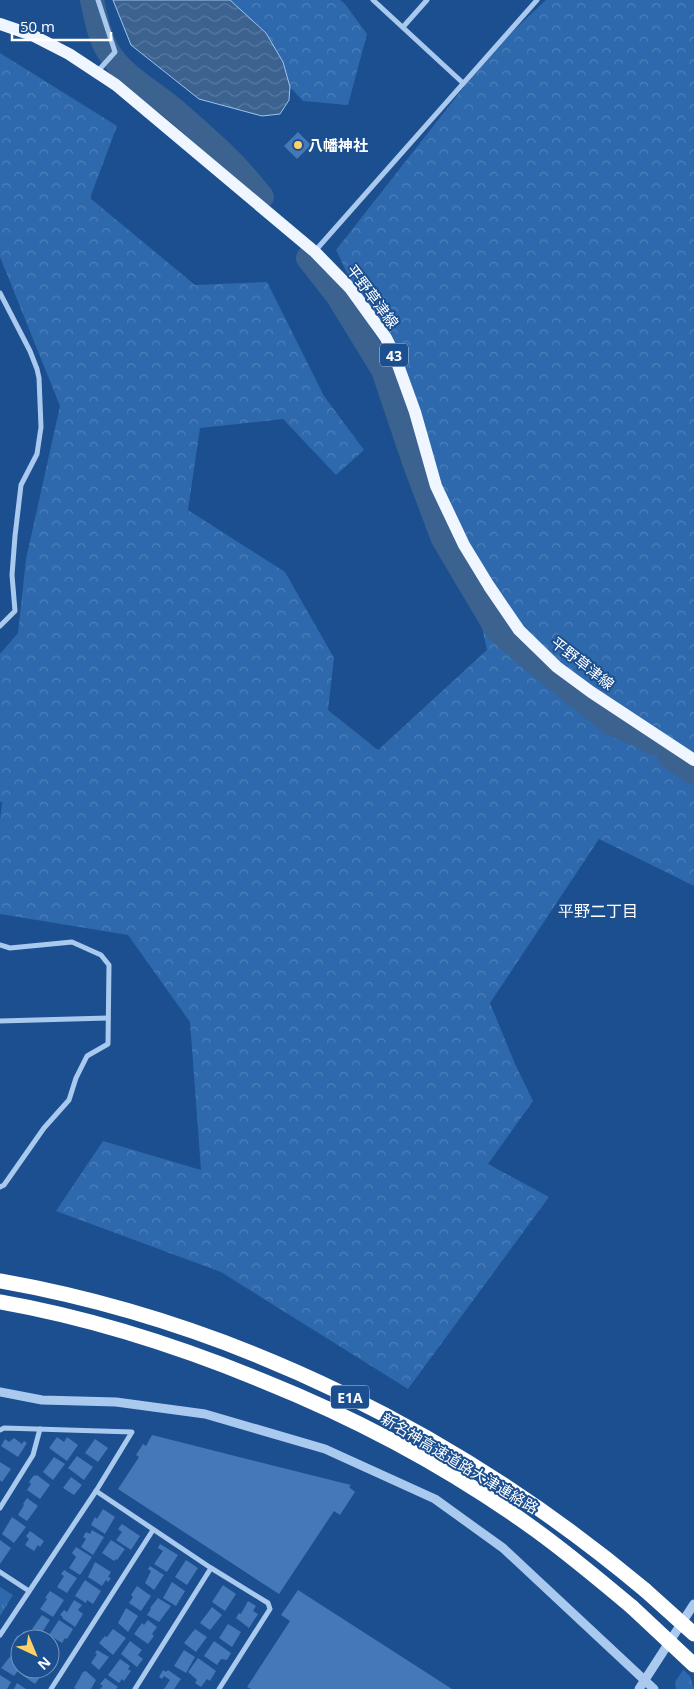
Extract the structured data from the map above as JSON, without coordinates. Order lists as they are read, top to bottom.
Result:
{
  "streets": {
    "highway": ["E1A", "新名神高速道路大津連絡路"],
    "main road": ["平野草津線", "43"]
  },
  "districts": ["平野二丁目"],
  "places": ["八幡神社"],
  "scale_bar": "50 m",
  "north": "bottom right"
}
